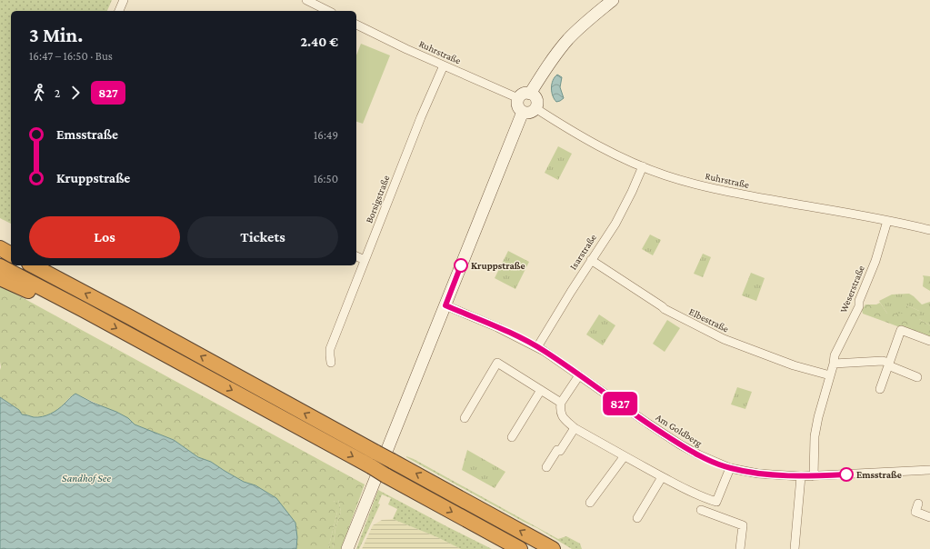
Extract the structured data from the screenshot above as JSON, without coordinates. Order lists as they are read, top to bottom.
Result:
{
  "streets": {
    "street": [
      "Ruhrstraße",
      "Borsigstraße",
      "Isarstraße",
      "Weserstraße",
      "Elbestraße",
      "Am Goldberg"
    ]
  },
  "crossings": [
    ["Ruhrstraße", "Borsigstraße"],
    ["Ruhrstraße", "Isarstraße"],
    ["Ruhrstraße", "Weserstraße"],
    ["Isarstraße", "Elbestraße"],
    ["Isarstraße", "Am Goldberg"],
    ["Weserstraße", "Elbestraße"],
    ["Weserstraße", "Am Goldberg"]
  ],
  "water": ["Sandhof See"],
  "places": ["Kruppstraße", "Emsstraße"],
  "lines": ["bus line 827"],
  "page": {
    "on_map": "827",
    "heading": ["3 Min.", "16:47 – 16:50 · Bus", "2.40 €"],
    "legs": ["2", "827"],
    "list": [
      {
        "name": "Emsstraße",
        "value": "16:49"
      },
      {
        "name": "Kruppstraße",
        "value": "16:50"
      }
    ],
    "buttons": ["Los", "Tickets"]
  }
}
